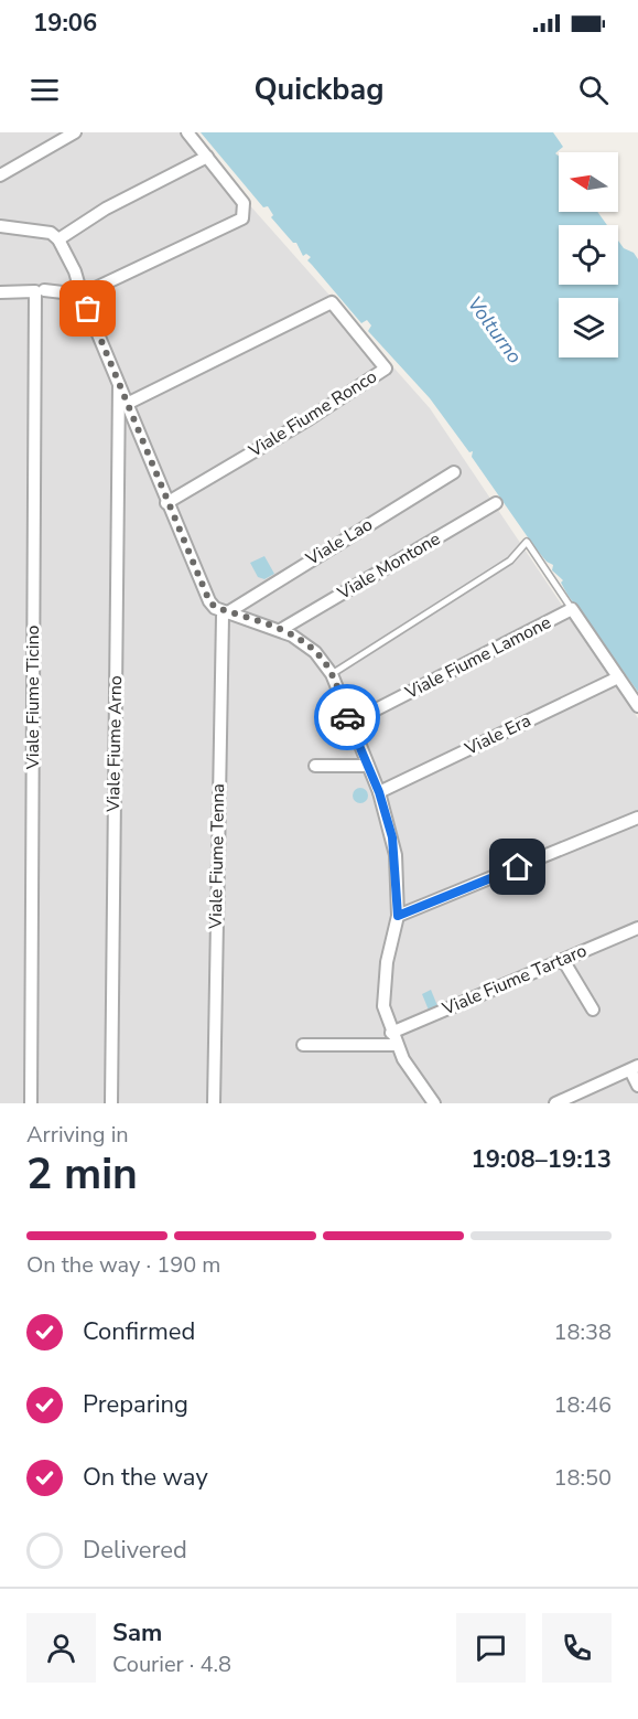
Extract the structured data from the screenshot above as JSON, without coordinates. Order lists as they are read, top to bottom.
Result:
{
  "streets": {
    "street": [
      "Viale Fiume Ronco",
      "Viale Lao",
      "Viale Montone",
      "Viale Fiume Lamone",
      "Viale Fiume Ticino",
      "Viale Era",
      "Viale Fiume Arno",
      "Viale Fiume Tenna",
      "Viale Fiume Tartaro"
    ]
  },
  "crossings": [
    ["Viale Lao", "Viale Fiume Tenna"]
  ],
  "water": ["Volturno"],
  "north": "left",
  "page": {
    "status": "19:06",
    "header": "Quickbag",
    "heading": ["2 min", "Arriving in", "19:08–19:13"],
    "panel": ["Sam", "Courier · 4.8"],
    "bar": "On the way · 190 m",
    "list": [
      ["Confirmed", "18:38"],
      ["Preparing", "18:46"],
      ["On the way", "18:50"],
      "Delivered"
    ]
  }
}
